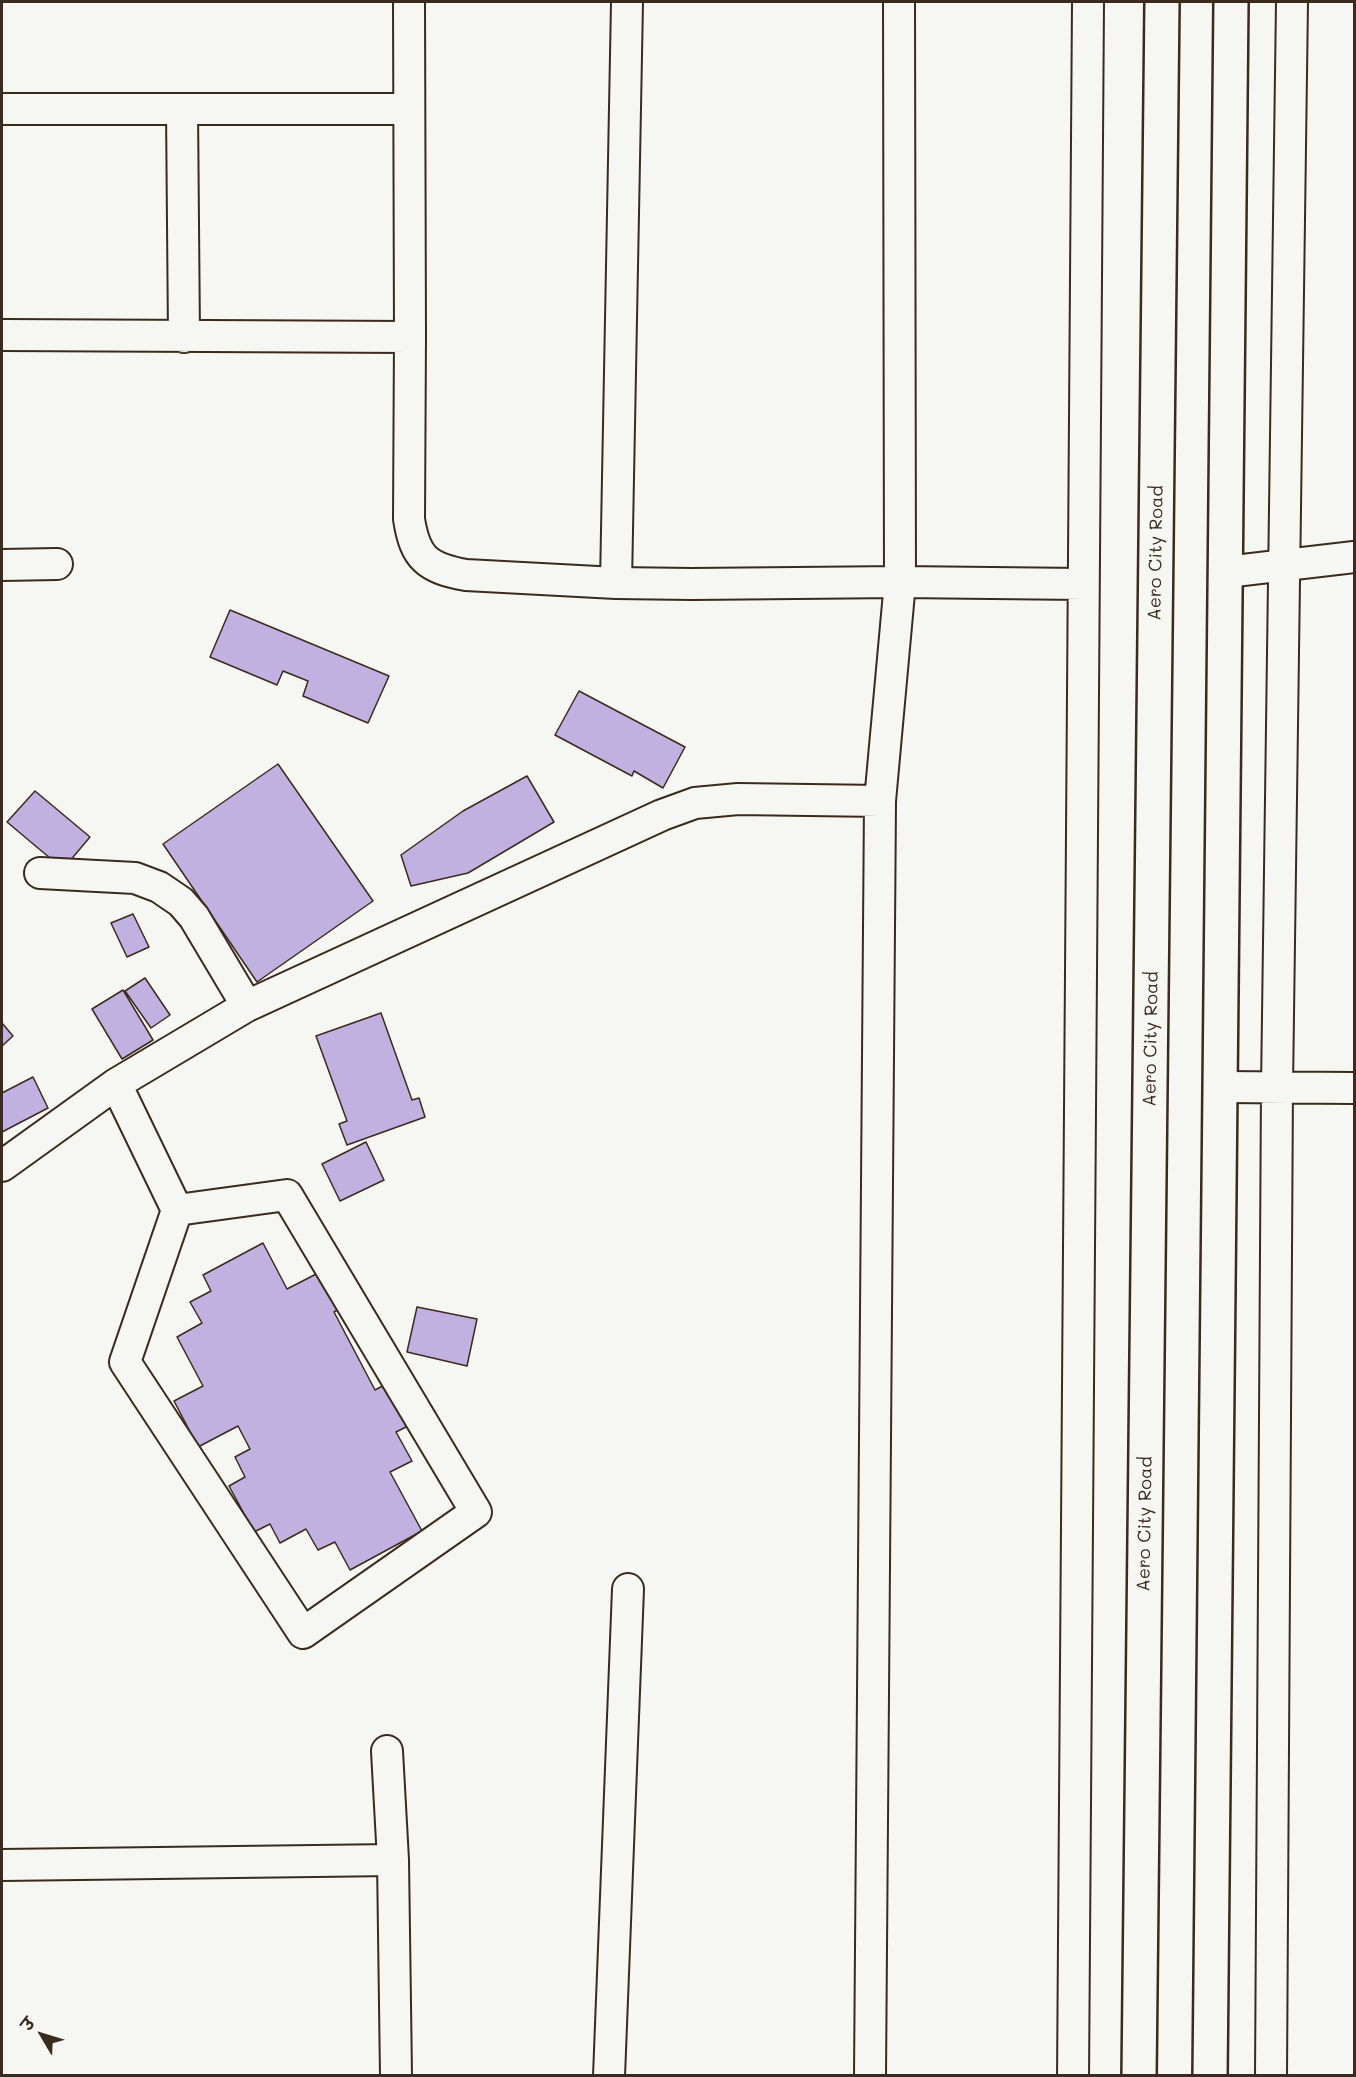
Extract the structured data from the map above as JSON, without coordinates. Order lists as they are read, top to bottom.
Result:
{
  "streets": {
    "street": ["Aero City Road"]
  },
  "north": "top left"
}
